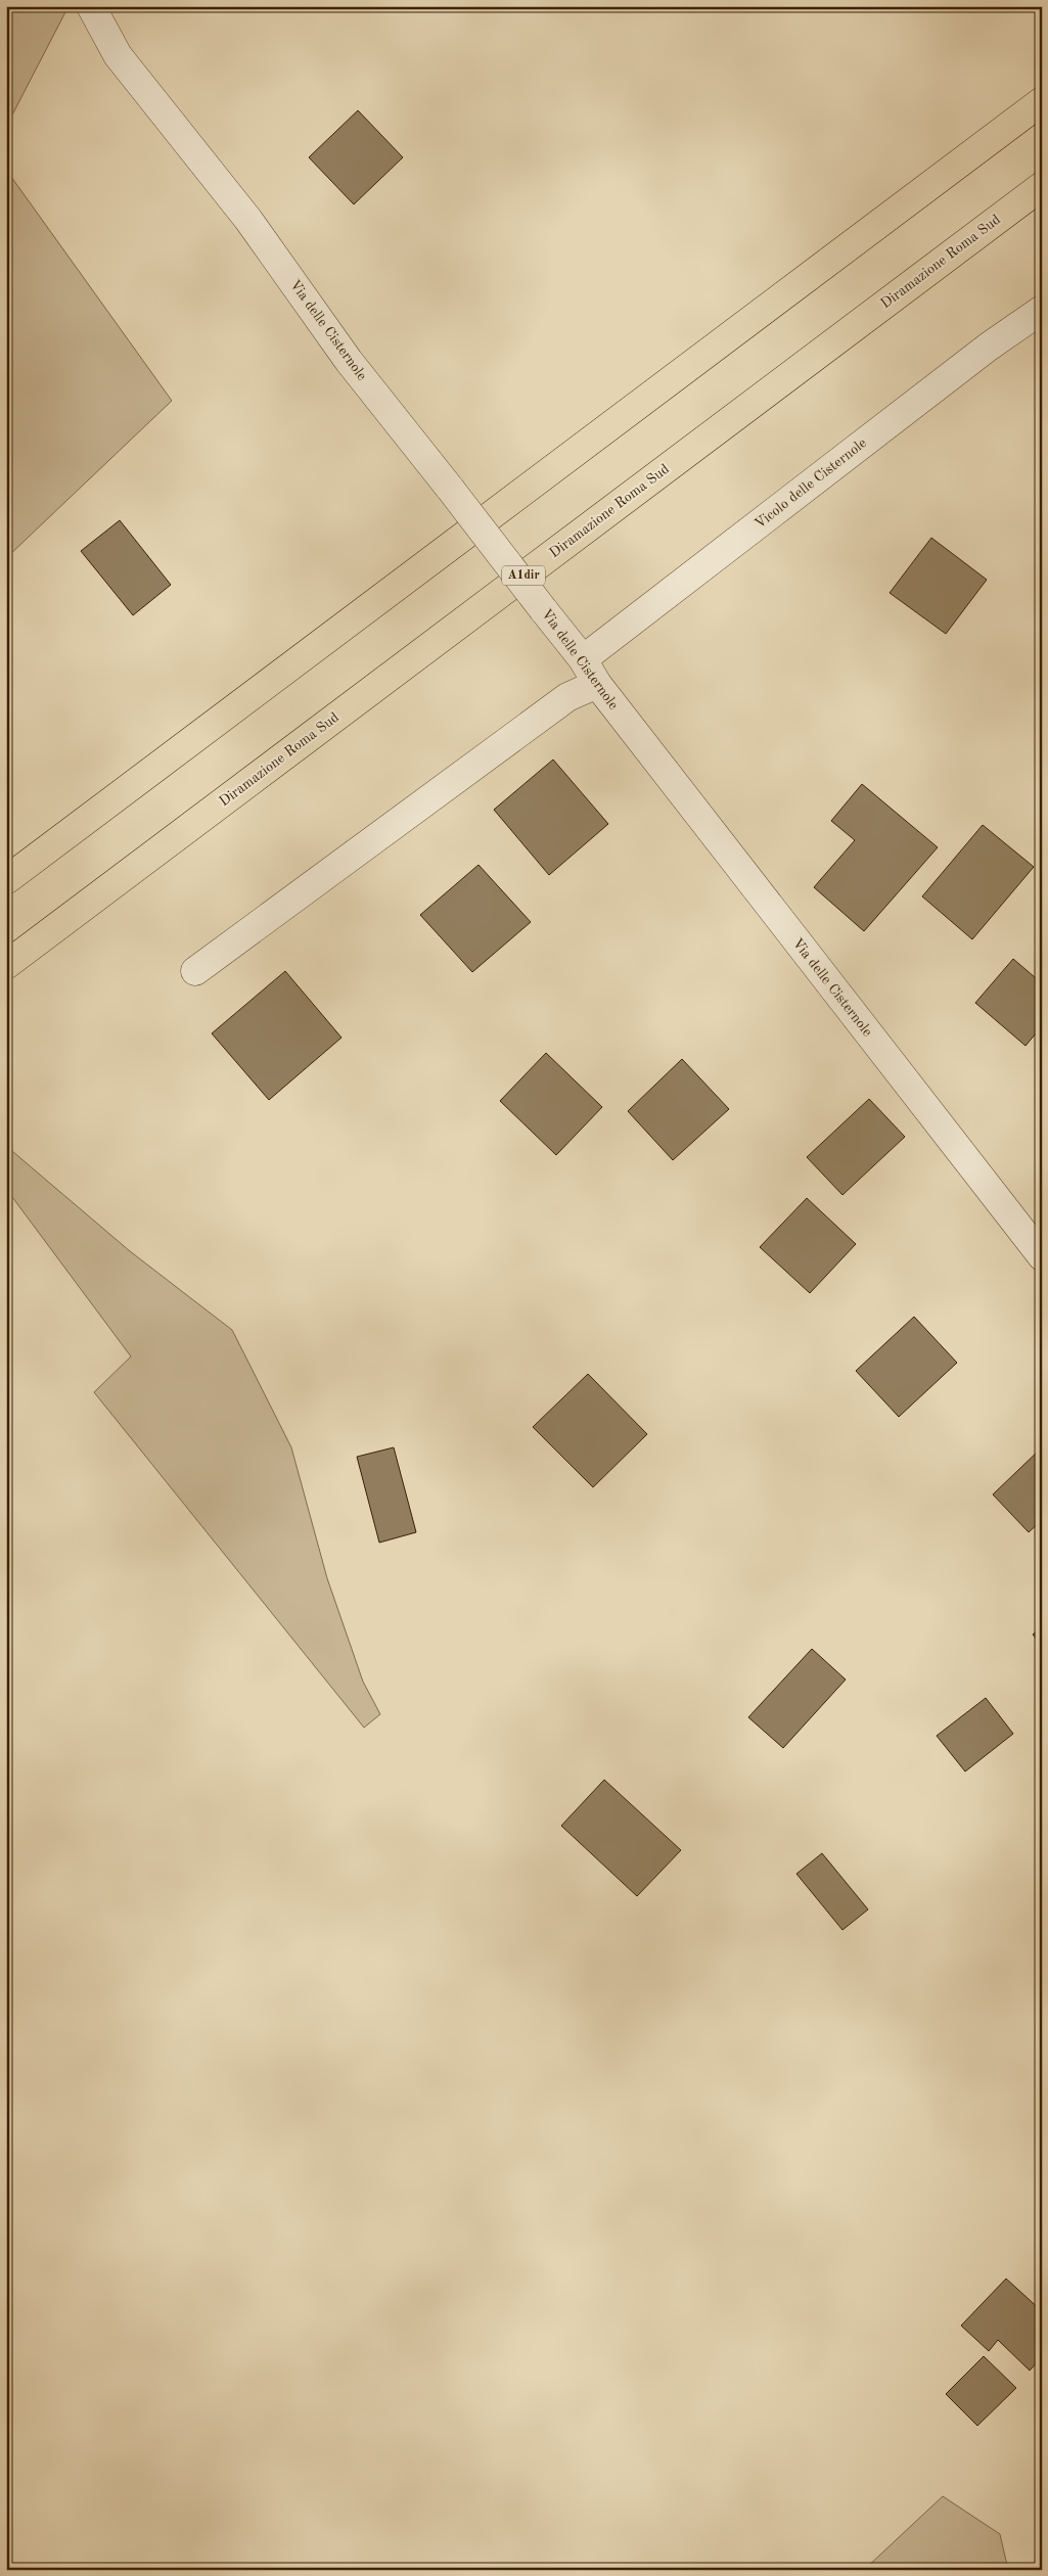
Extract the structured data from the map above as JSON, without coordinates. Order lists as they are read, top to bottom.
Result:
{
  "streets": {
    "highway": ["Diramazione Roma Sud", "A1dir"],
    "street": ["Via delle Cisternole", "Vicolo delle Cisternole"]
  },
  "crossings": [
    ["Via delle Cisternole", "Vicolo delle Cisternole"]
  ]
}
